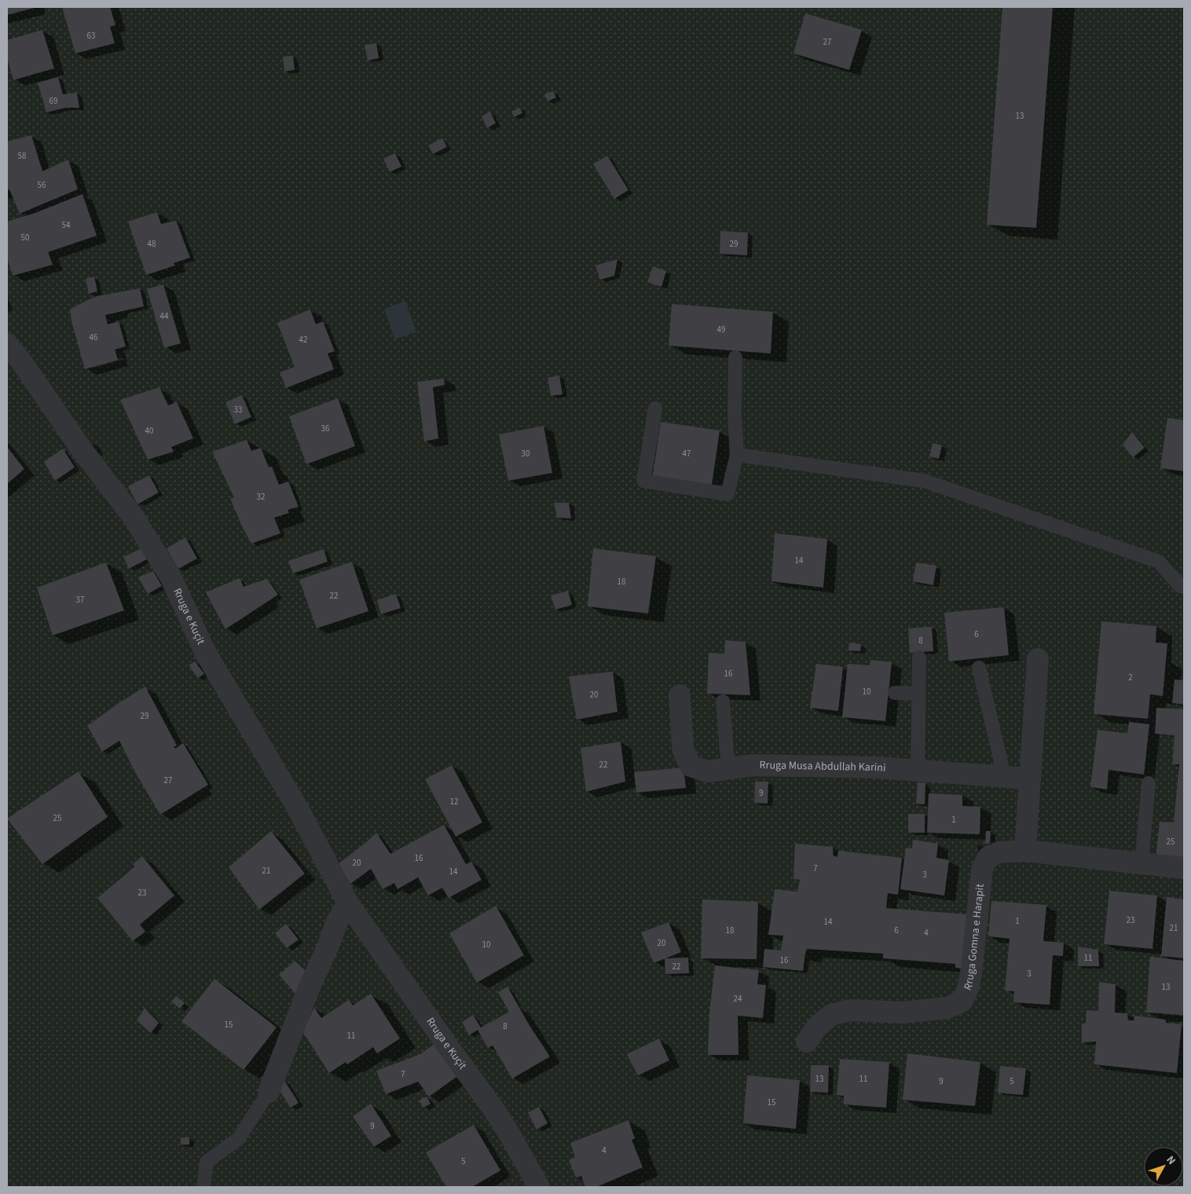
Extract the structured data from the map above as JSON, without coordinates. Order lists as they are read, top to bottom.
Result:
{
  "streets": {
    "street": ["Rruga e Kuçit", "Rruga Musa Abdullah Karini", "Rruga Gomna e Harapit"]
  },
  "house_numbers": [
    "63",
    "27",
    "69",
    "13",
    "58",
    "56",
    "54",
    "50",
    "48",
    "29",
    "44",
    "49",
    "46",
    "42",
    "33",
    "36",
    "40",
    "30",
    "47",
    "32",
    "14",
    "18",
    "22",
    "37",
    "6",
    "8",
    "16",
    "2",
    "10",
    "20",
    "29",
    "22",
    "27",
    "9",
    "12",
    "25",
    "1",
    "25",
    "16",
    "20",
    "7",
    "21",
    "14",
    "3",
    "23",
    "23",
    "1",
    "14",
    "21",
    "18",
    "6",
    "4",
    "20",
    "10",
    "11",
    "16",
    "22",
    "3",
    "13",
    "24",
    "15",
    "8",
    "11",
    "7",
    "13",
    "11",
    "9",
    "5",
    "15",
    "9",
    "4",
    "5"
  ],
  "north": "top right"
}
